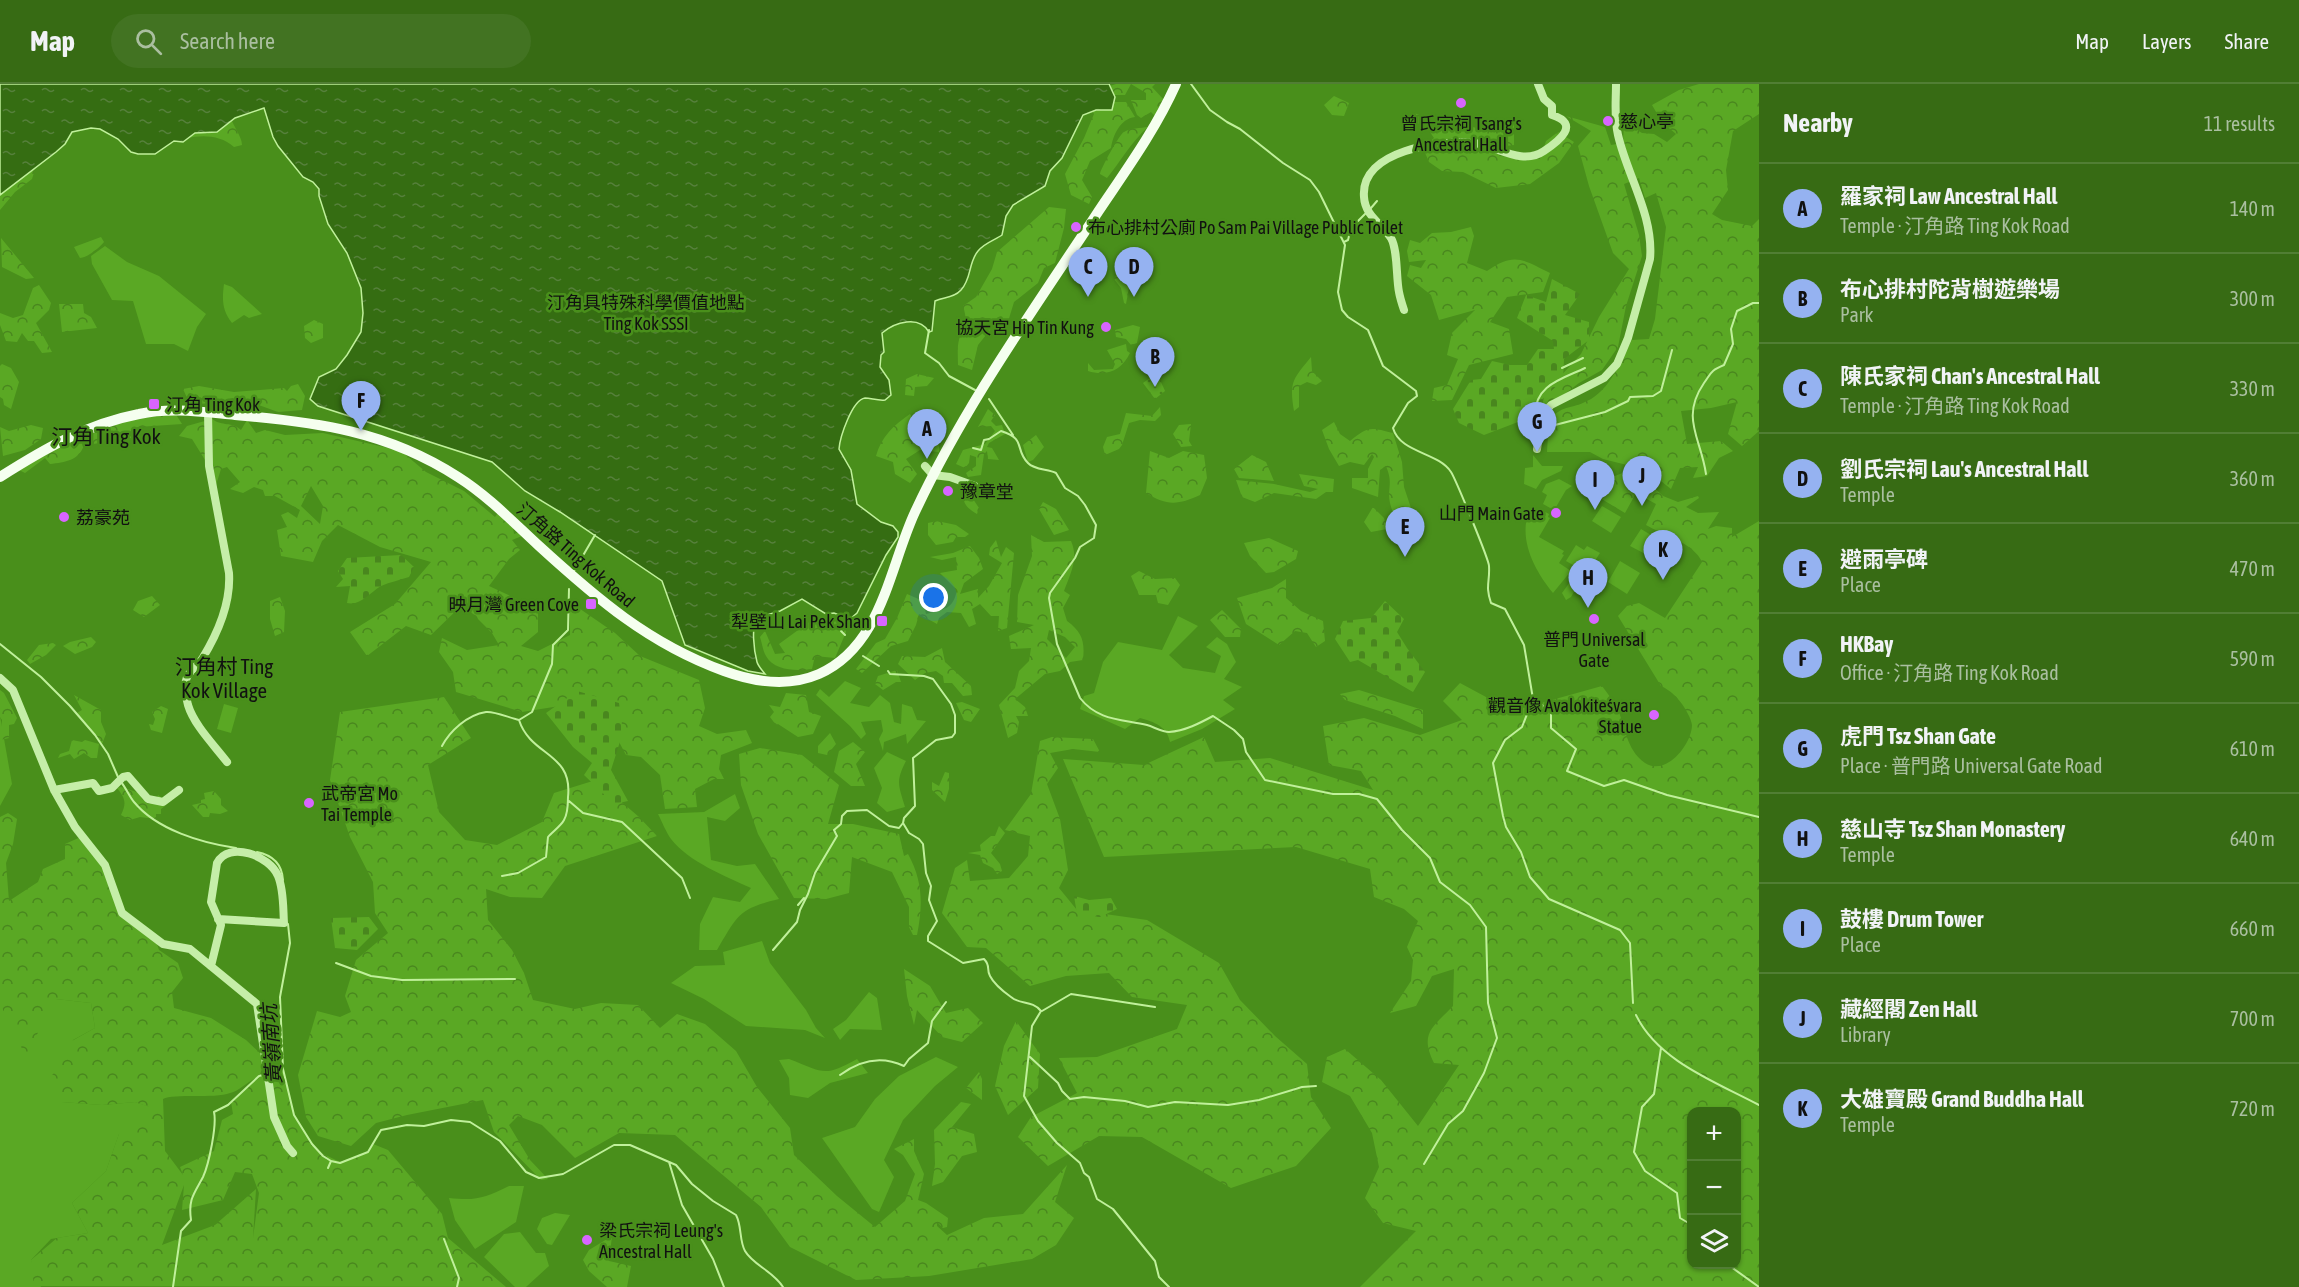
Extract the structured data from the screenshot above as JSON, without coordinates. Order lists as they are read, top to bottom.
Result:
{
  "streets": {
    "main road": ["汀角路 Ting Kok Road"]
  },
  "districts": ["汀角 Ting Kok", "汀角村 Ting Kok Village"],
  "water": ["黃嶺南坑"],
  "parks": ["汀角具特殊科學價值地點 Ting Kok SSSI"],
  "places": {
    "other": [
      "曾氏宗祠 Tsang's Ancestral Hall",
      "慈心亭",
      "布心排村公廁 Po Sam Pai Village Public Toilet",
      "協天宮 Hip Tin Kung",
      "豫章堂",
      "山門 Main Gate",
      "荔豪苑",
      "普門 Universal Gate",
      "觀音像 Avalokiteśvara Statue",
      "武帝宮 Mo Tai Temple",
      "梁氏宗祠 Leung's Ancestral Hall"
    ],
    "transit": ["汀角 Ting Kok", "映月灣 Green Cove", "犁壁山 Lai Pek Shan"]
  },
  "page": {
    "header": "Map",
    "search": "Search here",
    "nav": ["Map", "Layers", "Share"],
    "heading": ["Nearby", "11 results"],
    "list": [
      {
        "mark": "A",
        "name": "羅家祠 Law Ancestral Hall",
        "note": "Temple · 汀角路 Ting Kok Road",
        "value": "140 m"
      },
      {
        "mark": "B",
        "name": "布心排村陀背樹遊樂場",
        "note": "Park",
        "value": "300 m"
      },
      {
        "mark": "C",
        "name": "陳氏家祠 Chan's Ancestral Hall",
        "note": "Temple · 汀角路 Ting Kok Road",
        "value": "330 m"
      },
      {
        "mark": "D",
        "name": "劉氏宗祠 Lau's Ancestral Hall",
        "note": "Temple",
        "value": "360 m"
      },
      {
        "mark": "E",
        "name": "避雨亭碑",
        "note": "Place",
        "value": "470 m"
      },
      {
        "mark": "F",
        "name": "HKBay",
        "note": "Office · 汀角路 Ting Kok Road",
        "value": "590 m"
      },
      {
        "mark": "G",
        "name": "虎門 Tsz Shan Gate",
        "note": "Place · 普門路 Universal Gate Road",
        "value": "610 m"
      },
      {
        "mark": "H",
        "name": "慈山寺 Tsz Shan Monastery",
        "note": "Temple",
        "value": "640 m"
      },
      {
        "mark": "I",
        "name": "鼓樓 Drum Tower",
        "note": "Place",
        "value": "660 m"
      },
      {
        "mark": "J",
        "name": "藏經閣 Zen Hall",
        "note": "Library",
        "value": "700 m"
      },
      {
        "mark": "K",
        "name": "大雄寶殿 Grand Buddha Hall",
        "note": "Temple",
        "value": "720 m"
      }
    ],
    "pins": [
      "C",
      "D",
      "B",
      "F",
      "G",
      "A",
      "J",
      "I",
      "E",
      "K",
      "H"
    ],
    "map_buttons": ["+", "−"]
  }
}
